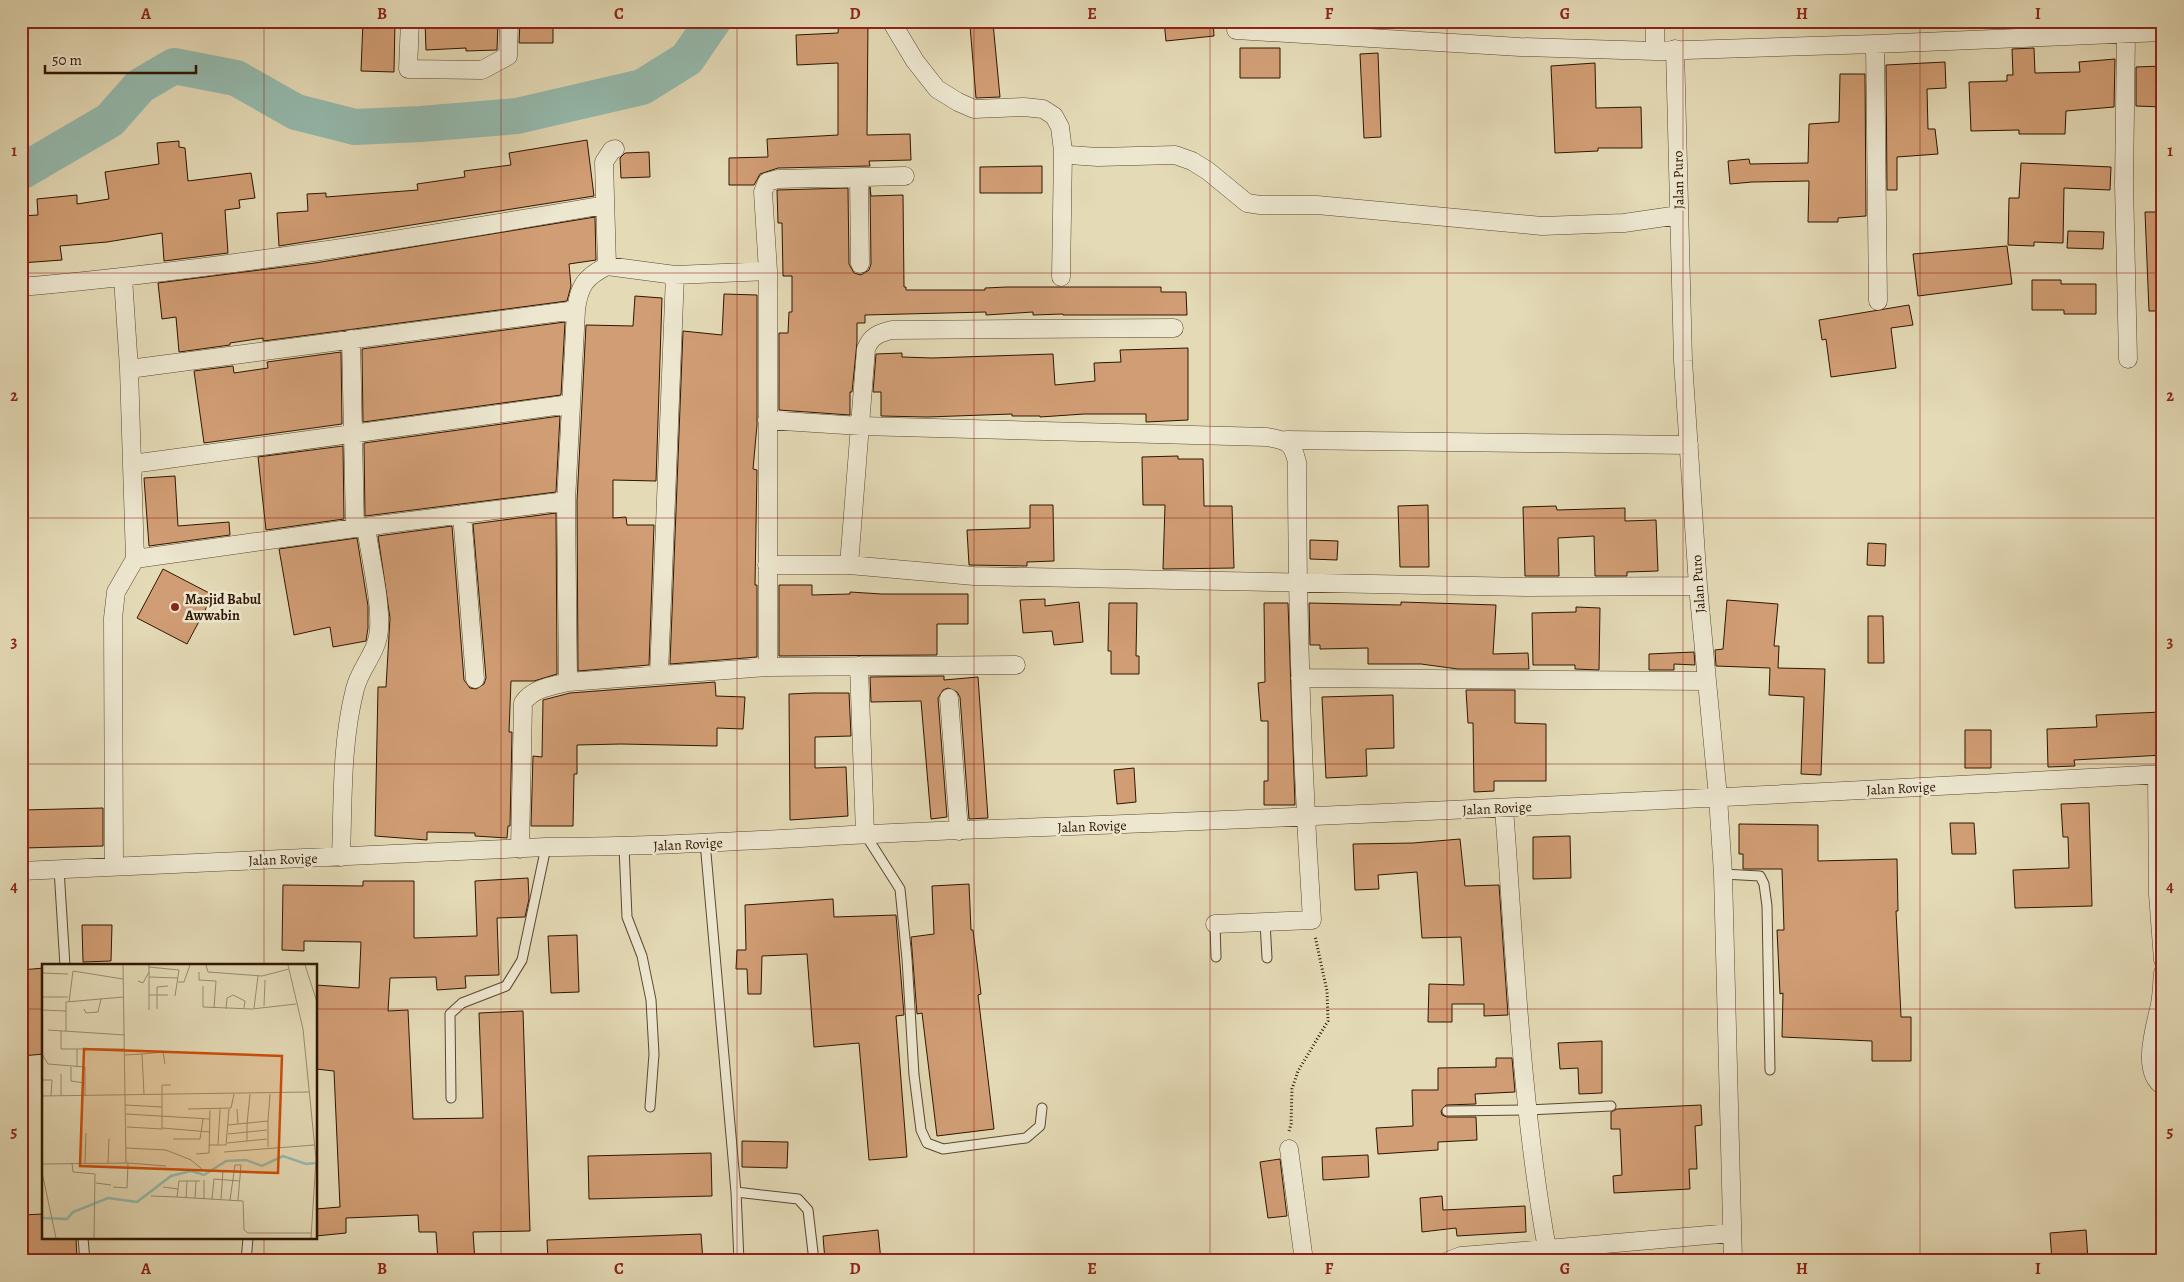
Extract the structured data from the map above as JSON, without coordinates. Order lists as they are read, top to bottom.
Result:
{
  "streets": {
    "street": ["Jalan Puro", "Jalan Rovige"]
  },
  "crossings": [
    ["Jalan Puro", "Jalan Rovige"]
  ],
  "places": ["Masjid Babul Awwabin"],
  "scale_bar": "50 m",
  "grid": {
    "columns": [
      "A",
      "B",
      "C",
      "D",
      "E",
      "F",
      "G",
      "H",
      "I"
    ],
    "rows": [
      "1",
      "2",
      "3",
      "4",
      "5"
    ]
  }
}
